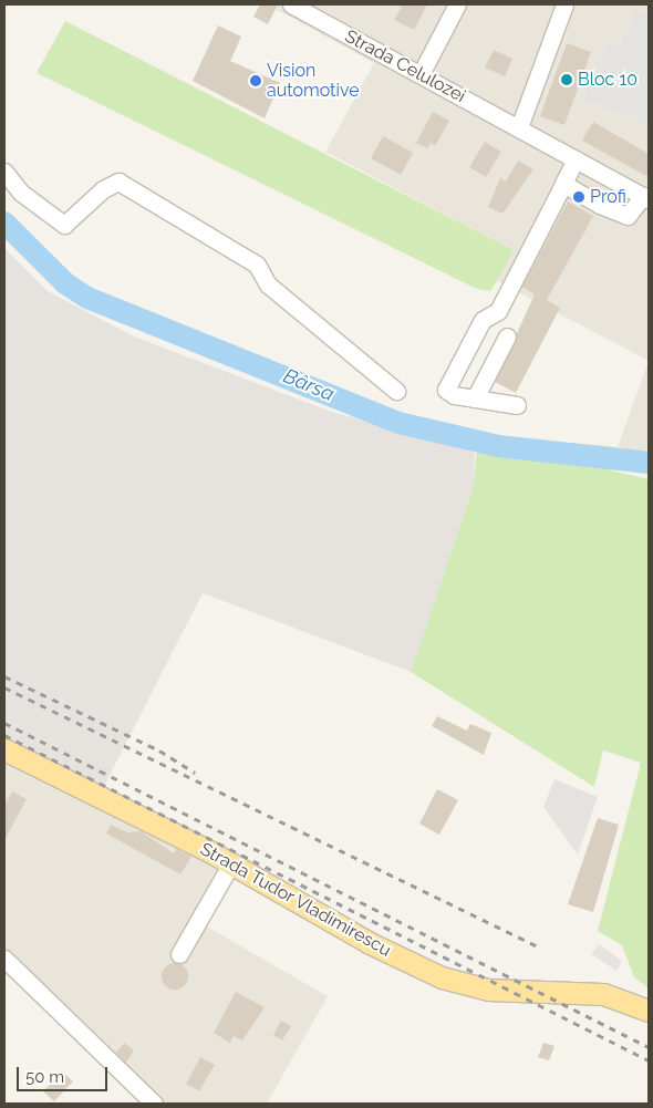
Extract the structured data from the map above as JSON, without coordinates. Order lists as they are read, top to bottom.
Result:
{
  "streets": {
    "main road": ["Strada Tudor Vladimirescu"],
    "street": ["Strada Celulozei"]
  },
  "water": ["Bârsa"],
  "places": ["Bloc 10", "Vision automotive", "Profi"],
  "scale_bar": "50 m"
}
